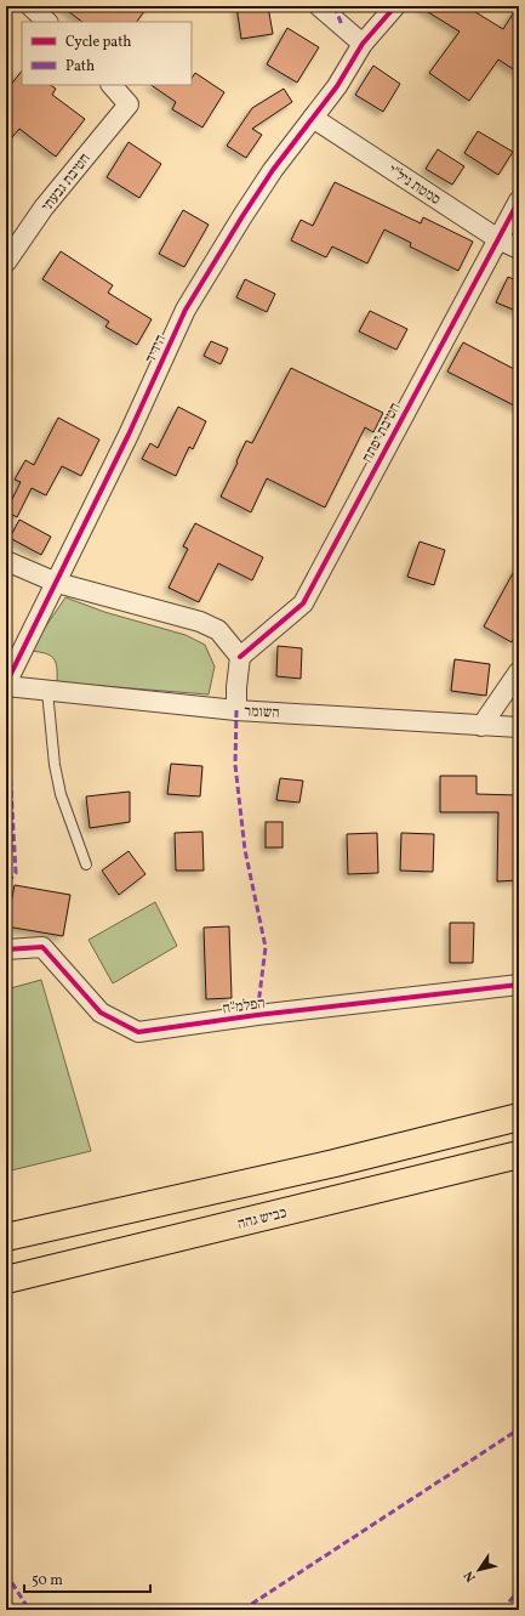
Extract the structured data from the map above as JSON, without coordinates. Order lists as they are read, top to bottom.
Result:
{
  "streets": {
    "highway": ["כביש גהה"],
    "street": [
      "חטיבת גבעתי",
      "סמטת ניל\"י",
      "הידיד",
      "חטיבת יפתח",
      "השומר",
      "הפלמ\"ח"
    ]
  },
  "crossings": [
    ["סמטת ניל\"י", "הידיד"],
    ["סמטת ניל\"י", "חטיבת יפתח"],
    ["הידיד", "השומר"]
  ],
  "legend": ["Cycle path", "Path"],
  "scale_bar": "50 m",
  "north": "bottom left"
}
